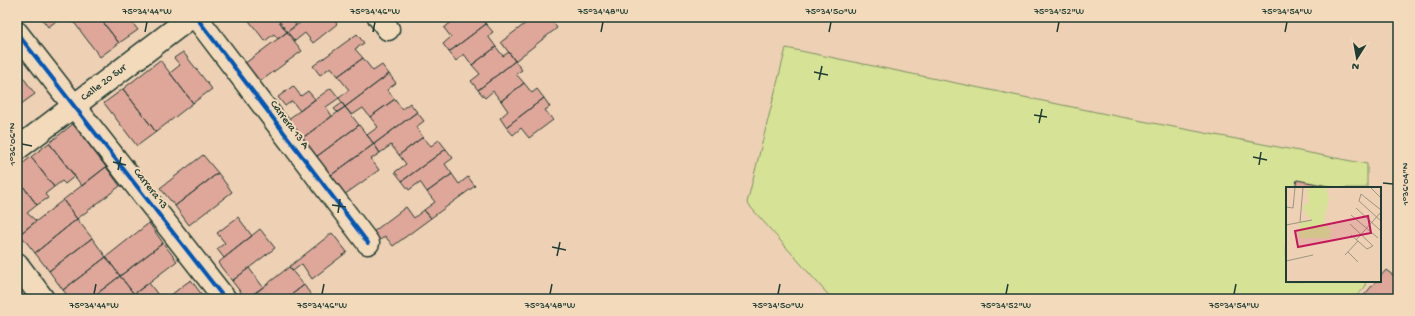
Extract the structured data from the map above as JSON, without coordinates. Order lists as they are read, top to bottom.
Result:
{
  "streets": {
    "street": ["Calle 20 Sur", "Carrera 13 A", "Carrera 13"]
  },
  "crossings": [
    ["Calle 20 Sur", "Carrera 13"]
  ],
  "north": "bottom",
  "coordinates": [
    "75°34'44\"W",
    "75°34'46\"W",
    "75°34'48\"W",
    "75°34'50\"W",
    "75°34'52\"W",
    "75°34'54\"W",
    "1°36'06\"N",
    "1°36'04\"N"
  ]
}
